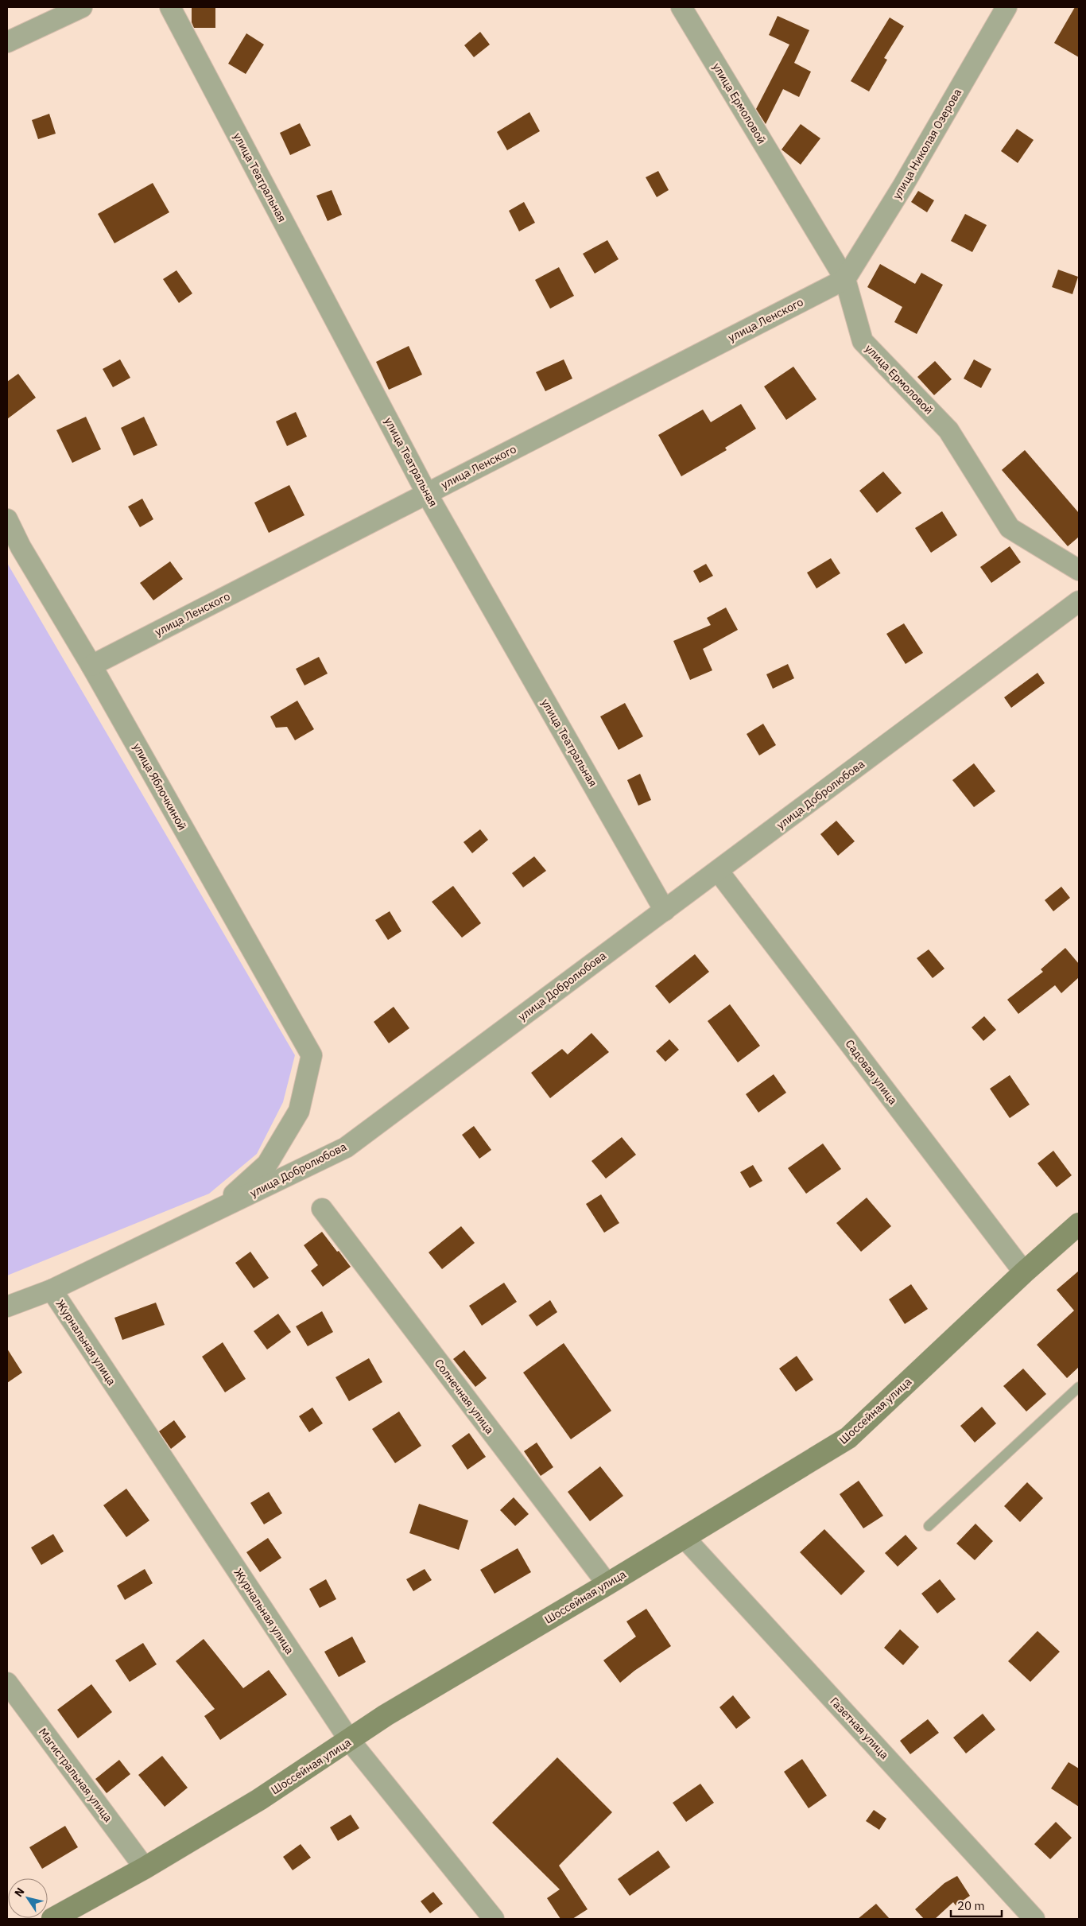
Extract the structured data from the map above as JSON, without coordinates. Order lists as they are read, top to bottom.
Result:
{
  "streets": {
    "main road": ["Шоссейная улица"],
    "street": [
      "улица Ермоловой",
      "улица Николая Озерова",
      "улица Театральная",
      "улица Ленского",
      "улица Яблочкиной",
      "улица Добролюбова",
      "Садовая улица",
      "Журнальная улица",
      "Солнечная улица",
      "Газетная улица",
      "Магистральная улица"
    ]
  },
  "crossings": [
    ["улица Ермоловой", "улица Николая Озерова"],
    ["улица Ермоловой", "улица Ленского"],
    ["улица Николая Озерова", "улица Ленского"],
    ["улица Театральная", "улица Ленского"],
    ["улица Театральная", "улица Добролюбова"],
    ["улица Ленского", "улица Яблочкиной"],
    ["улица Яблочкиной", "улица Добролюбова"],
    ["улица Добролюбова", "Садовая улица"],
    ["улица Добролюбова", "Журнальная улица"],
    ["Садовая улица", "Шоссейная улица"],
    ["Журнальная улица", "Шоссейная улица"],
    ["Солнечная улица", "Шоссейная улица"],
    ["Шоссейная улица", "Газетная улица"],
    ["Шоссейная улица", "Магистральная улица"]
  ],
  "scale_bar": "20 m",
  "north": "top left"
}
